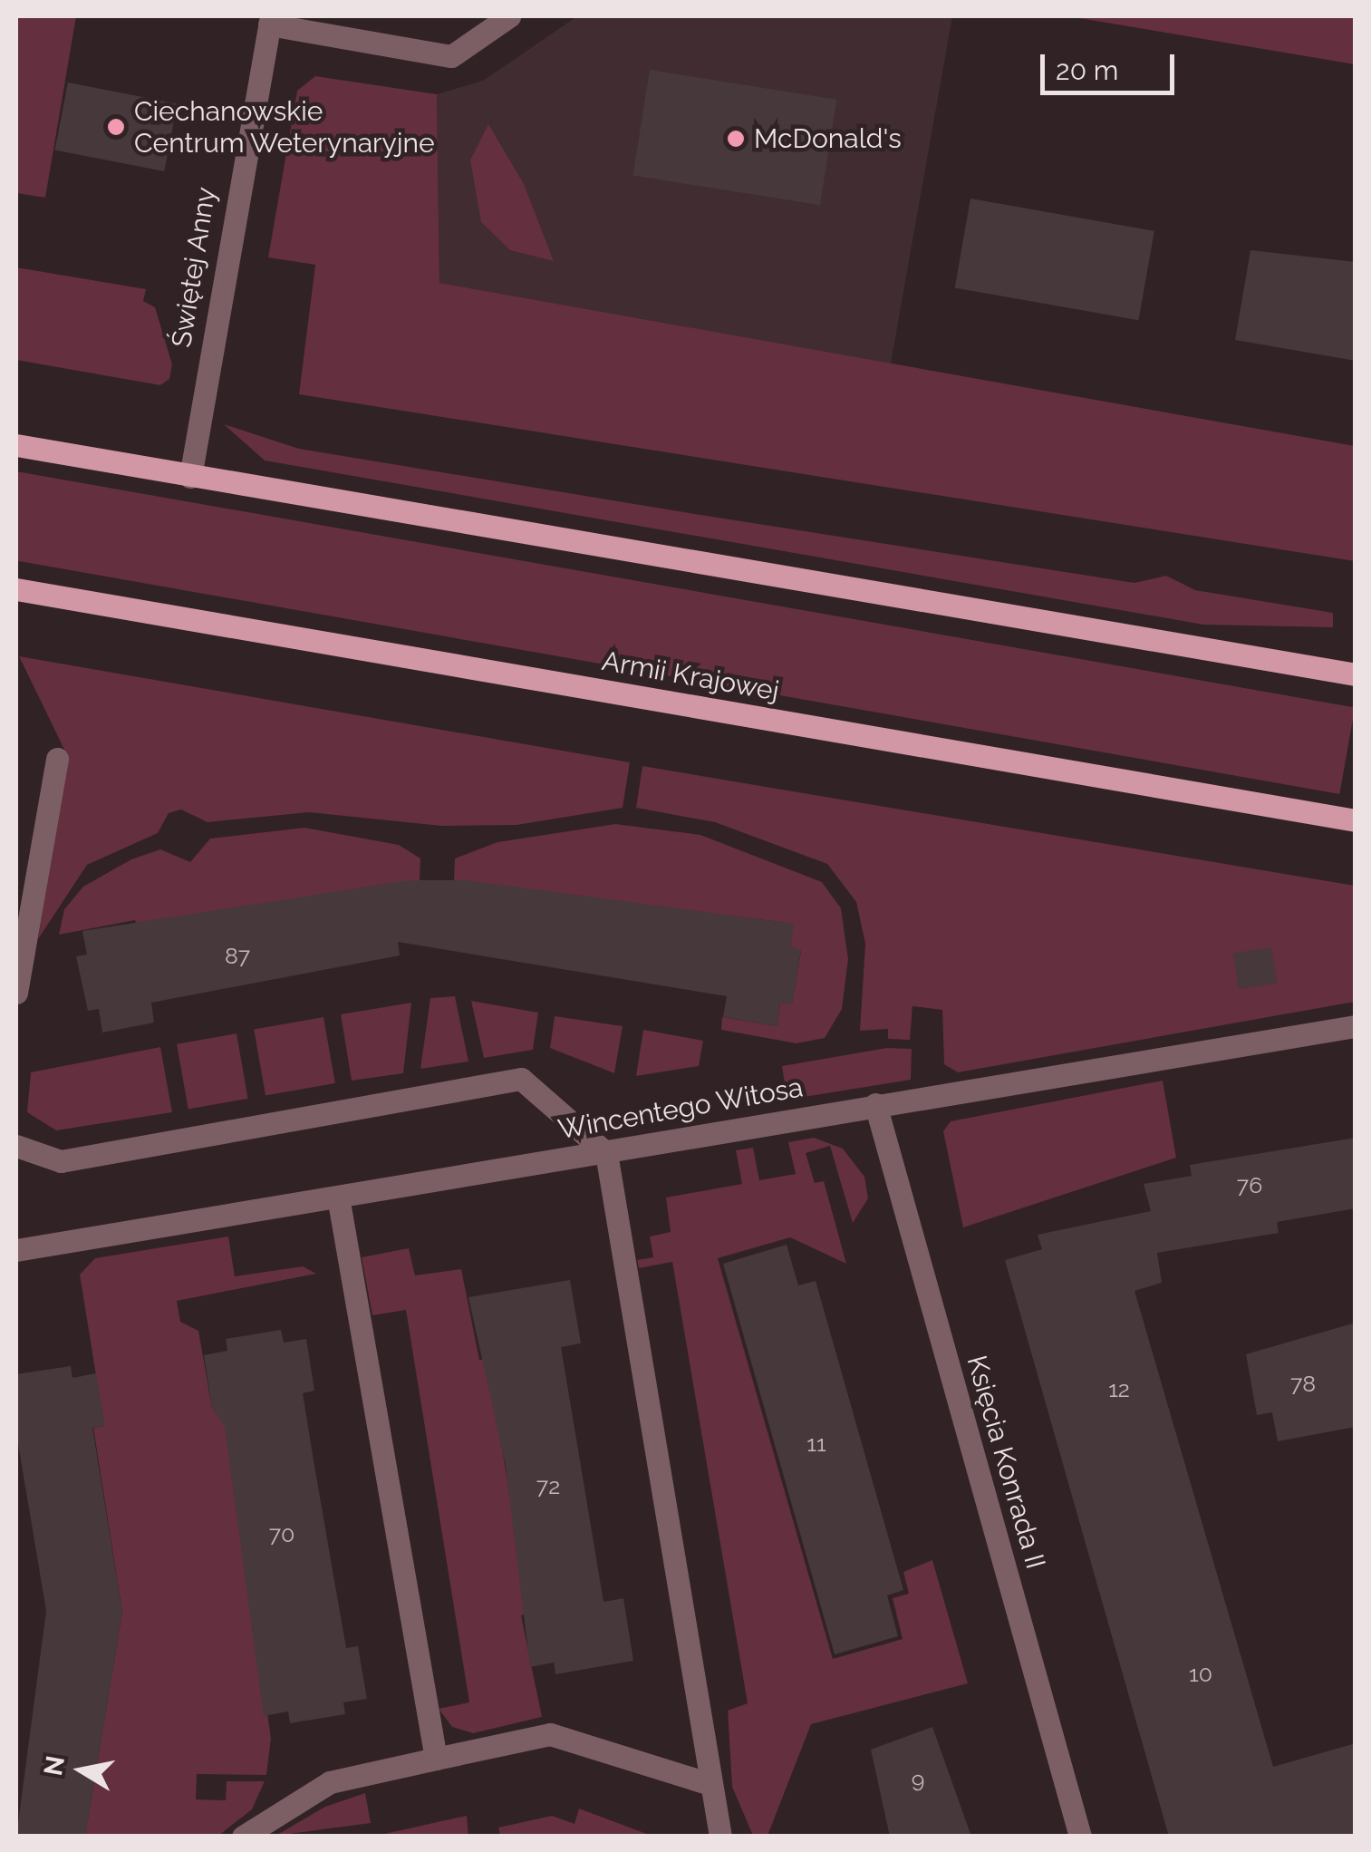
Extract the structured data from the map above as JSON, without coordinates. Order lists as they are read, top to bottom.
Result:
{
  "streets": {
    "main road": ["Armii Krajowej"],
    "street": ["Świętej Anny", "Wincentego Witosa", "Księcia Konrada II"]
  },
  "crossings": [
    ["Wincentego Witosa", "Księcia Konrada II"]
  ],
  "places": ["Ciechanowskie Centrum Weterynaryjne", "McDonald's"],
  "house_numbers": [
    "87",
    "76",
    "78",
    "12",
    "11",
    "72",
    "70",
    "10",
    "9"
  ],
  "scale_bar": "20 m",
  "north": "left"
}
